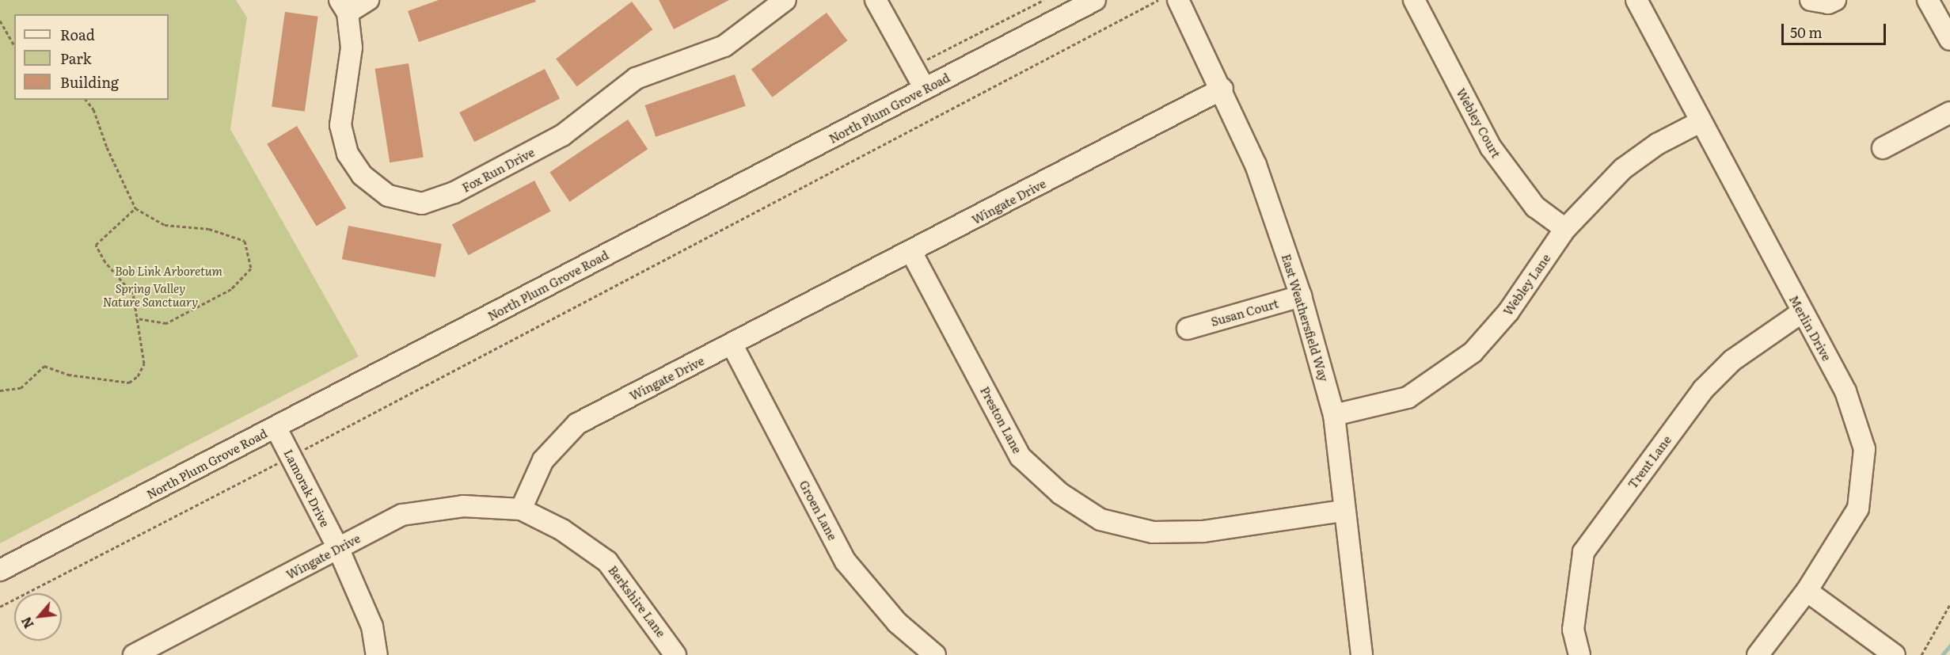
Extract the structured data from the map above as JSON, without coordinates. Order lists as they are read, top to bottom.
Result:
{
  "streets": {
    "street": [
      "North Plum Grove Road",
      "Webley Court",
      "Fox Run Drive",
      "Wingate Drive",
      "Webley Lane",
      "Susan Court",
      "East Weathersfield Way",
      "Merlin Drive",
      "Preston Lane",
      "Trent Lane",
      "Lamorak Drive",
      "Groen Lane",
      "Berkshire Lane"
    ]
  },
  "crossings": [
    ["North Plum Grove Road", "Lamorak Drive"],
    ["Webley Court", "Webley Lane"],
    ["Wingate Drive", "East Weathersfield Way"],
    ["Wingate Drive", "Preston Lane"],
    ["Wingate Drive", "Lamorak Drive"],
    ["Wingate Drive", "Groen Lane"],
    ["Wingate Drive", "Berkshire Lane"],
    ["Webley Lane", "East Weathersfield Way"],
    ["Webley Lane", "Merlin Drive"],
    ["Susan Court", "East Weathersfield Way"],
    ["East Weathersfield Way", "Preston Lane"],
    ["Merlin Drive", "Trent Lane"]
  ],
  "parks": ["Bob Link Arboretum", "Spring Valley Nature Sanctuary"],
  "legend": ["Road", "Park", "Building"],
  "scale_bar": "50 m",
  "north": "bottom left"
}
